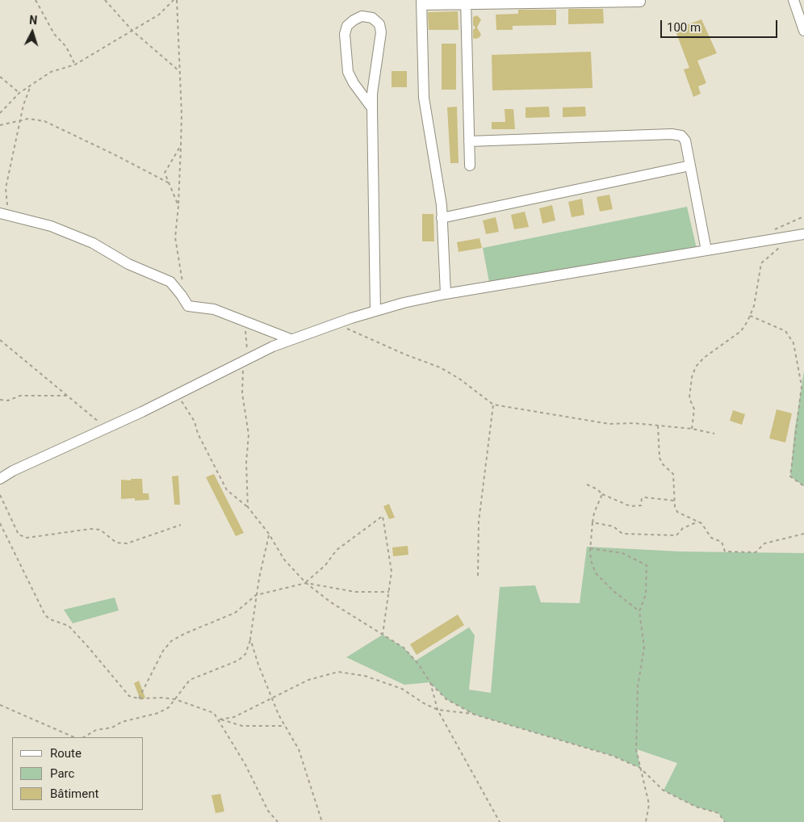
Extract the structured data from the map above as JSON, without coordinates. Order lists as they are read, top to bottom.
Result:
{
  "legend": ["Route", "Parc", "Bâtiment"],
  "scale_bar": "100 m",
  "north": "top"
}
